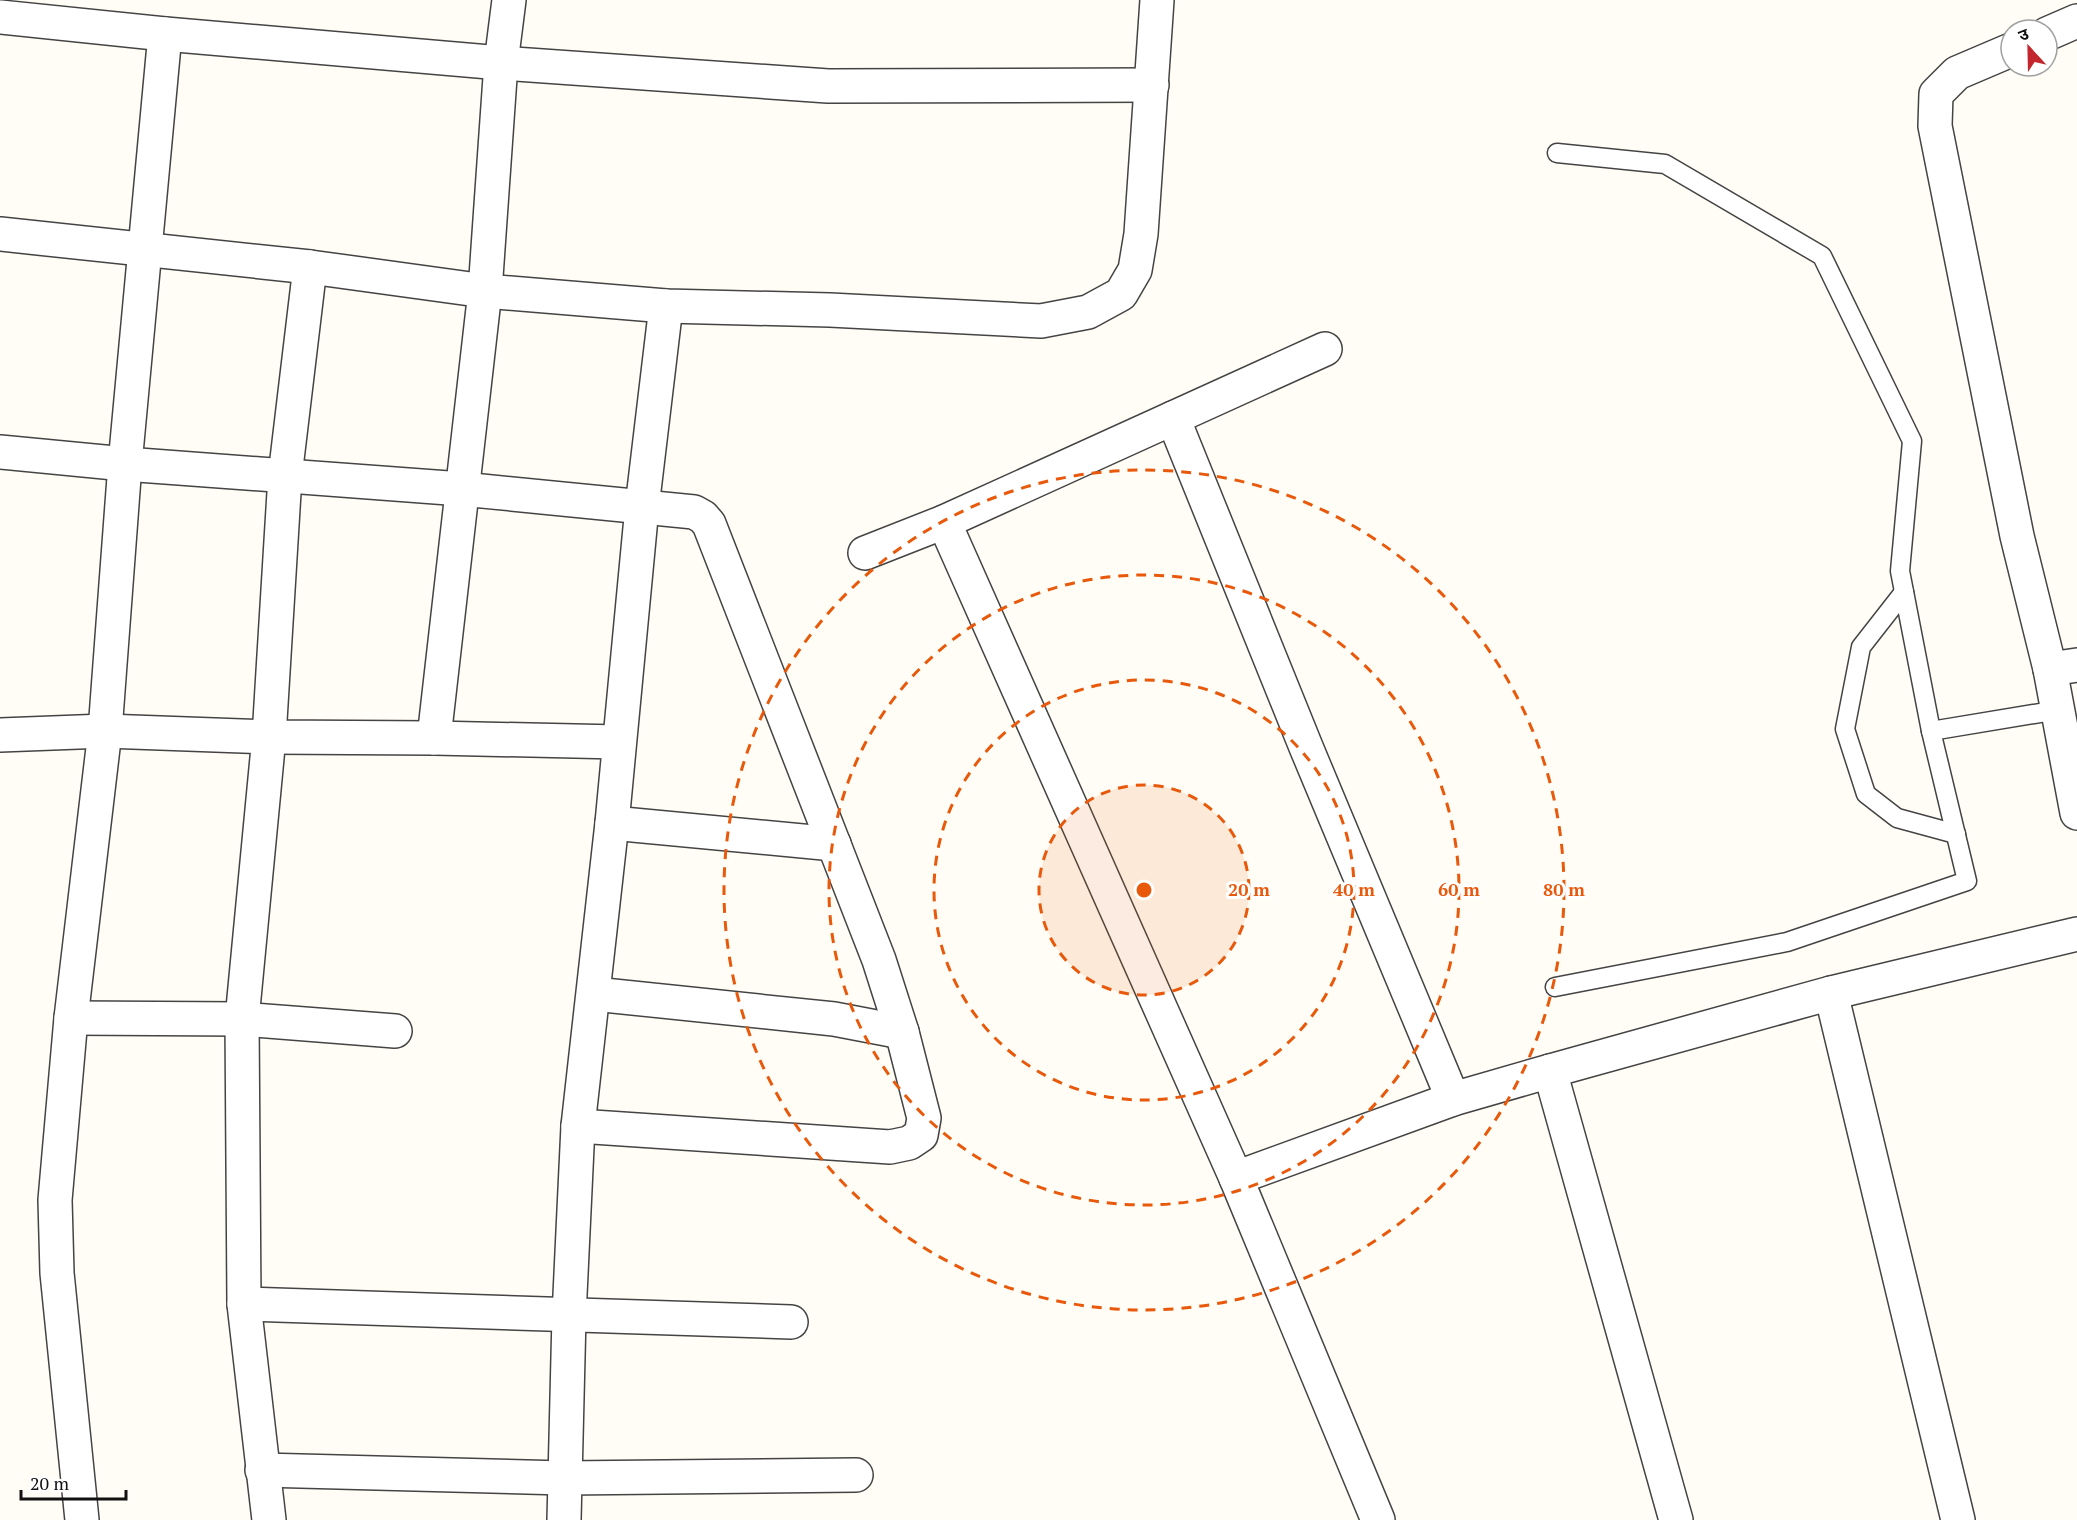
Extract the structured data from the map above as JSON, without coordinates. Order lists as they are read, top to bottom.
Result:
{
  "scale_bar": "20 m",
  "north": "top",
  "rings": [
    "20 m",
    "40 m",
    "60 m",
    "80 m"
  ]
}
